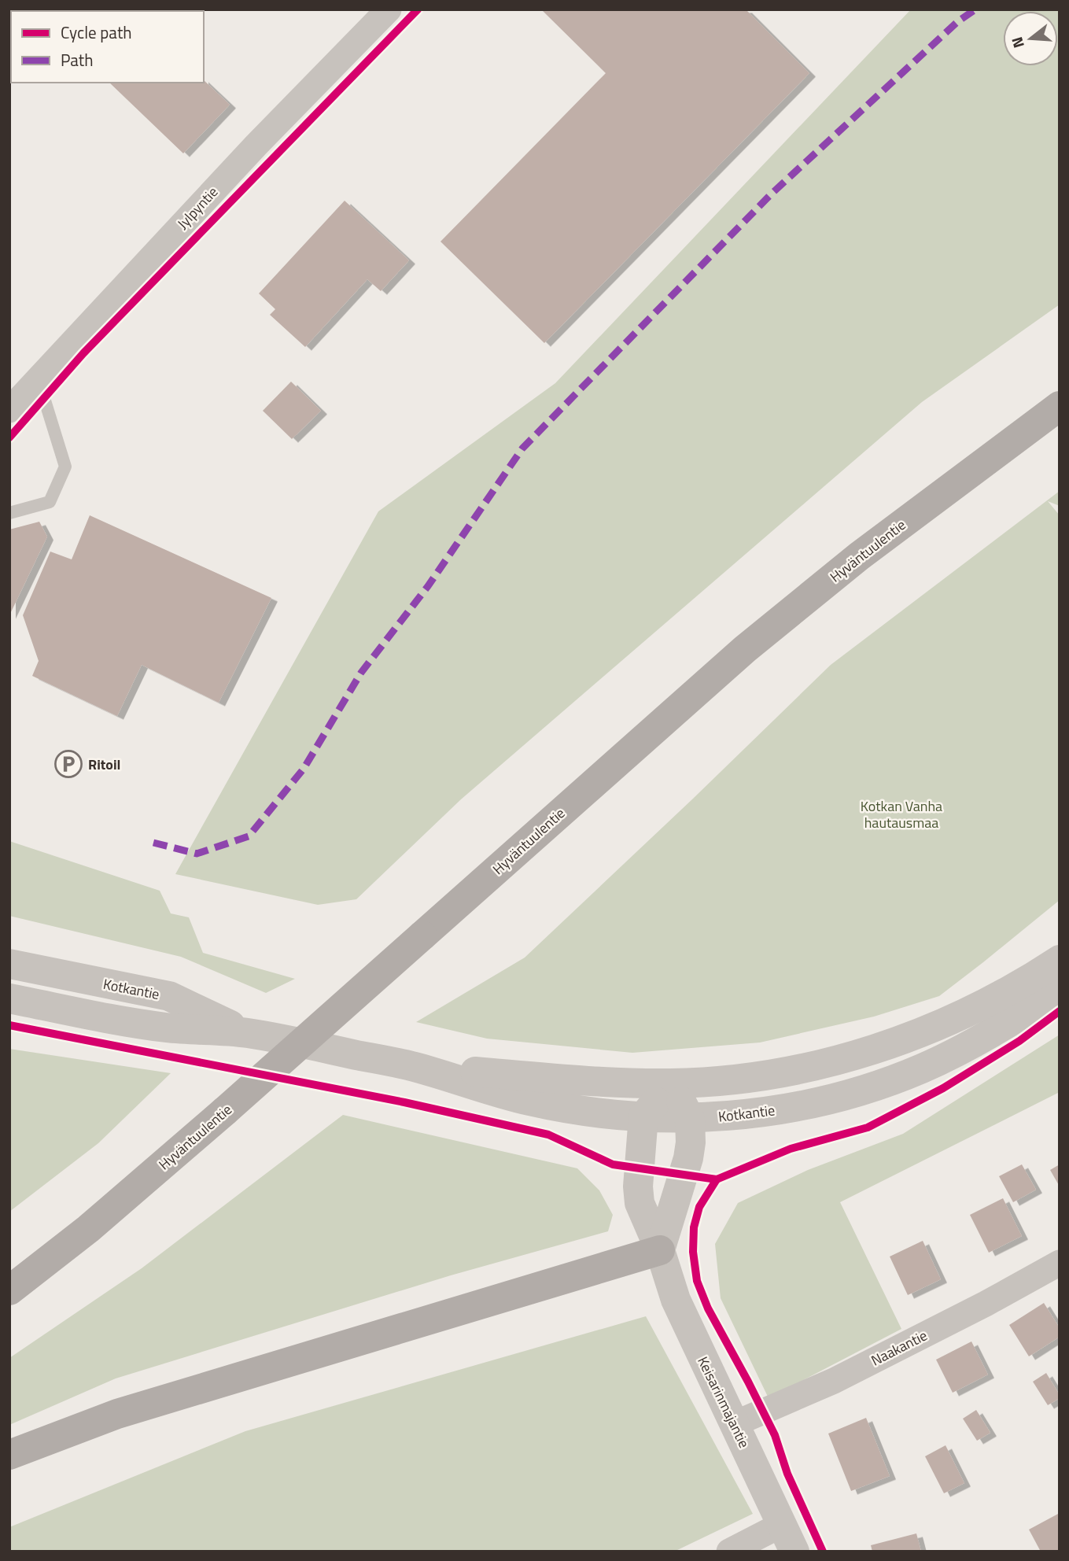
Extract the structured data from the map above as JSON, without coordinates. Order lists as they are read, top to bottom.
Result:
{
  "streets": {
    "highway": ["Hyväntuulentie"],
    "street": [
      "Jylpyntie",
      "Kotkantie",
      "Naakantie",
      "Keisarinmajantie"
    ]
  },
  "crossings": [
    ["Kotkantie", "Keisarinmajantie"],
    ["Naakantie", "Keisarinmajantie"]
  ],
  "parks": ["Kotkan Vanha hautausmaa"],
  "places": {
    "parking": ["Ritoil"]
  },
  "legend": ["Cycle path", "Path"],
  "north": "left"
}
